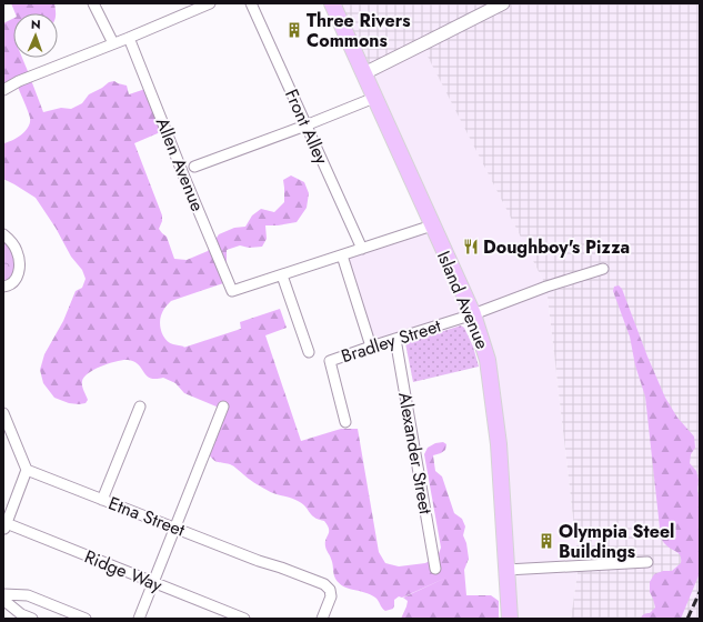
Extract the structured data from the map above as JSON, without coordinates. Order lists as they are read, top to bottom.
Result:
{
  "streets": {
    "main road": ["Island Avenue"],
    "street": [
      "Front Alley",
      "Allen Avenue",
      "Bradley Street",
      "Alexander Street",
      "Etna Street",
      "Ridge Way"
    ]
  },
  "crossings": [
    ["Island Avenue", "Bradley Street"],
    ["Bradley Street", "Alexander Street"]
  ],
  "places": {
    "building": ["Three Rivers Commons", "Olympia Steel Buildings"],
    "restaurant": ["Doughboy's Pizza"]
  },
  "north": "top"
}
